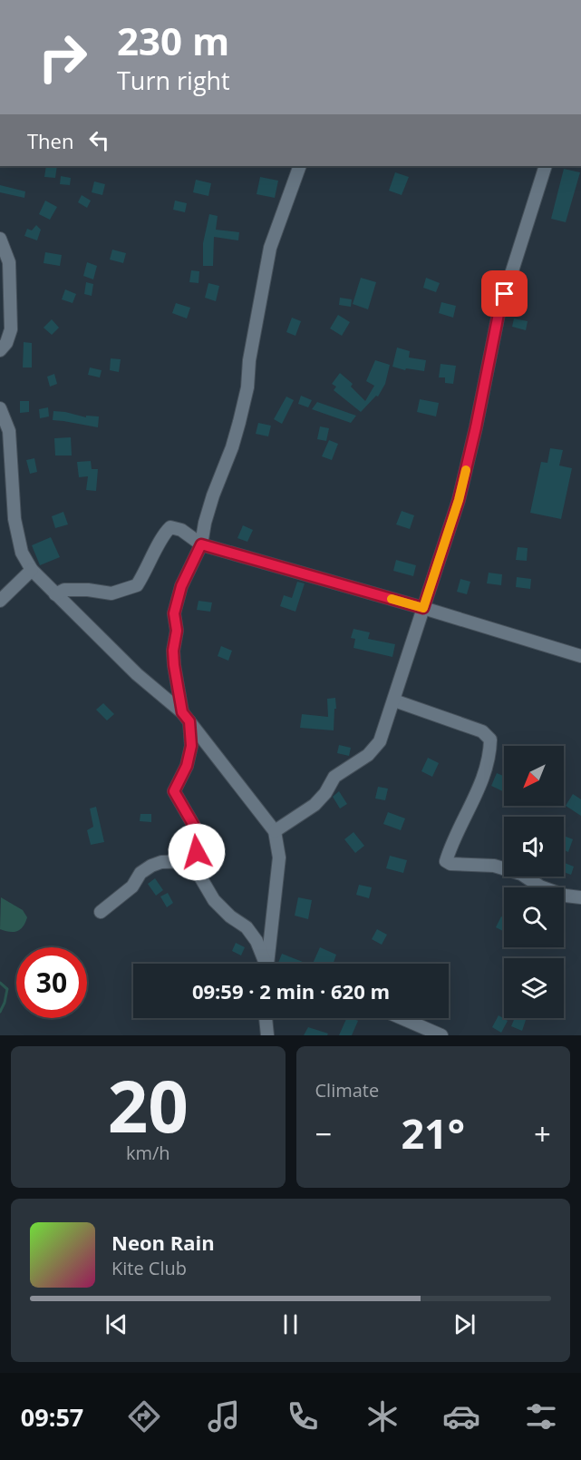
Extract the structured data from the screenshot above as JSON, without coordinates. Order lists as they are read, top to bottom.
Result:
{
  "north": "bottom left",
  "page": {
    "turn": ["230 m", "Turn right"],
    "then": "Then",
    "limit": "30",
    "trip": "09:59 · 2 min · 620 m",
    "tile": [
      ["20", "km/h"],
      "Climate"
    ],
    "heat": ["−", "21°", "+"],
    "song": ["Neon Rain", "Kite Club"],
    "tabs": "09:57"
  }
}
